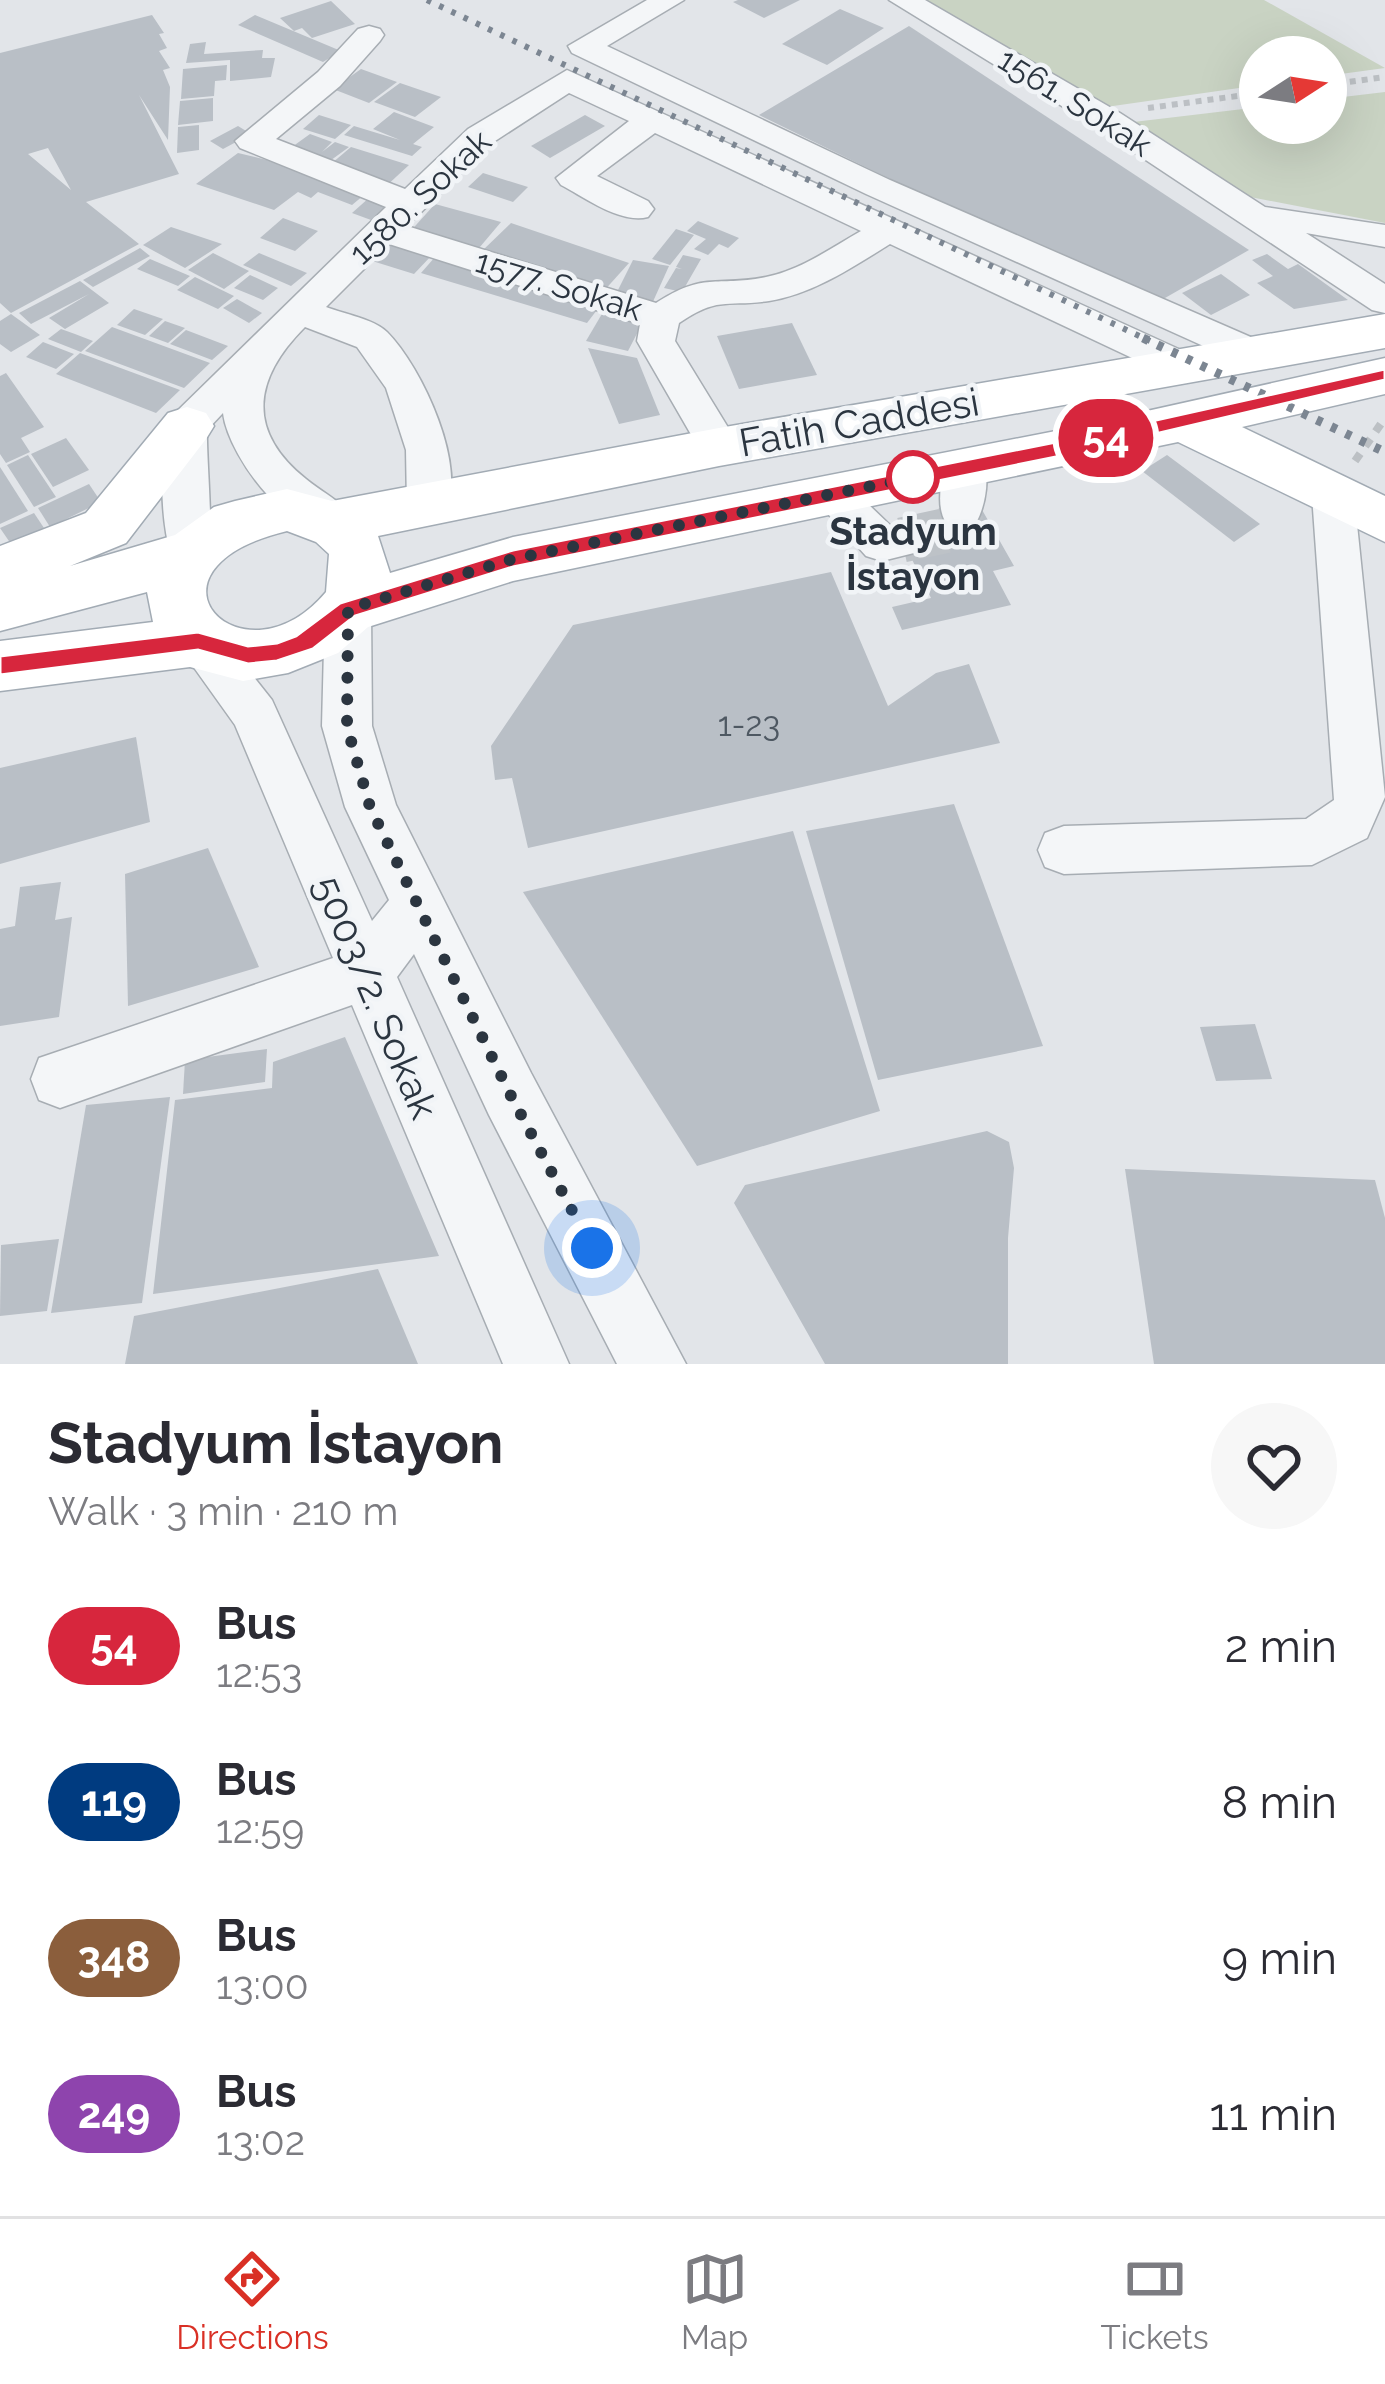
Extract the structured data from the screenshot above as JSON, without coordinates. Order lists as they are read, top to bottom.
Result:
{
  "streets": {
    "main road": ["Fatih Caddesi"],
    "street": [
      "1561. Sokak",
      "1580. Sokak",
      "1577. Sokak",
      "5003/2. Sokak"
    ]
  },
  "crossings": [
    ["1580. Sokak", "1577. Sokak"],
    ["1580. Sokak", "Fatih Caddesi"],
    ["1577. Sokak", "Fatih Caddesi"],
    ["Fatih Caddesi", "5003/2. Sokak"]
  ],
  "places": ["Stadyum İstayon"],
  "lines": ["bus line 54"],
  "house_numbers": ["1-23"],
  "north": "right",
  "page": {
    "on_map": "54",
    "heading": ["Stadyum İstayon", "Walk · 3 min · 210 m"],
    "list": [
      {
        "mark": "54",
        "name": "Bus",
        "note": "12:53",
        "value": "2 min"
      },
      {
        "mark": "119",
        "name": "Bus",
        "note": "12:59",
        "value": "8 min"
      },
      {
        "mark": "348",
        "name": "Bus",
        "note": "13:00",
        "value": "9 min"
      },
      {
        "mark": "249",
        "name": "Bus",
        "note": "13:02",
        "value": "11 min"
      }
    ],
    "tabs": ["Directions", "Map", "Tickets"]
  }
}
